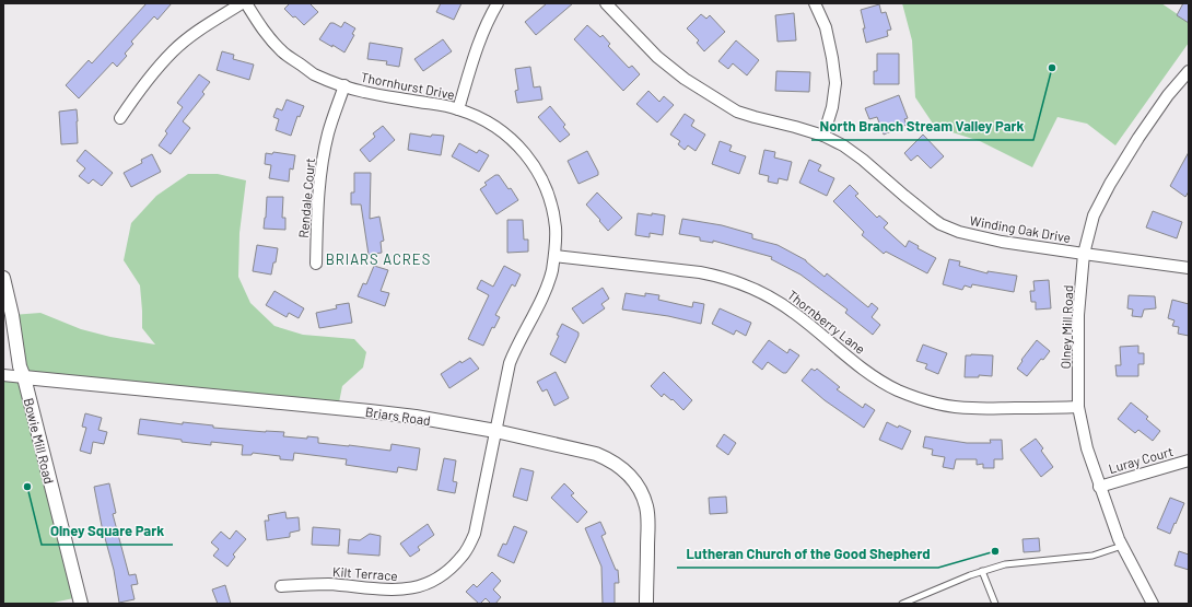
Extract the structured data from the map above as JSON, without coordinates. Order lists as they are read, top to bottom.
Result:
{
  "streets": {
    "street": [
      "Thornhurst Drive",
      "Rendale Court",
      "Winding Oak Drive",
      "Thornberry Lane",
      "Olney Mill Road",
      "Briars Road",
      "Bowie Mill Road",
      "Luray Court",
      "Kilt Terrace"
    ]
  },
  "crossings": [
    ["Thornhurst Drive", "Rendale Court"],
    ["Thornhurst Drive", "Thornberry Lane"],
    ["Thornhurst Drive", "Briars Road"],
    ["Thornhurst Drive", "Kilt Terrace"],
    ["Winding Oak Drive", "Olney Mill Road"],
    ["Thornberry Lane", "Olney Mill Road"],
    ["Olney Mill Road", "Luray Court"],
    ["Briars Road", "Bowie Mill Road"],
    ["Briars Road", "Kilt Terrace"]
  ],
  "districts": ["BRIARS ACRES"],
  "places": ["North Branch Stream Valley Park", "Olney Square Park", "Lutheran Church of the Good Shepherd"]
}
